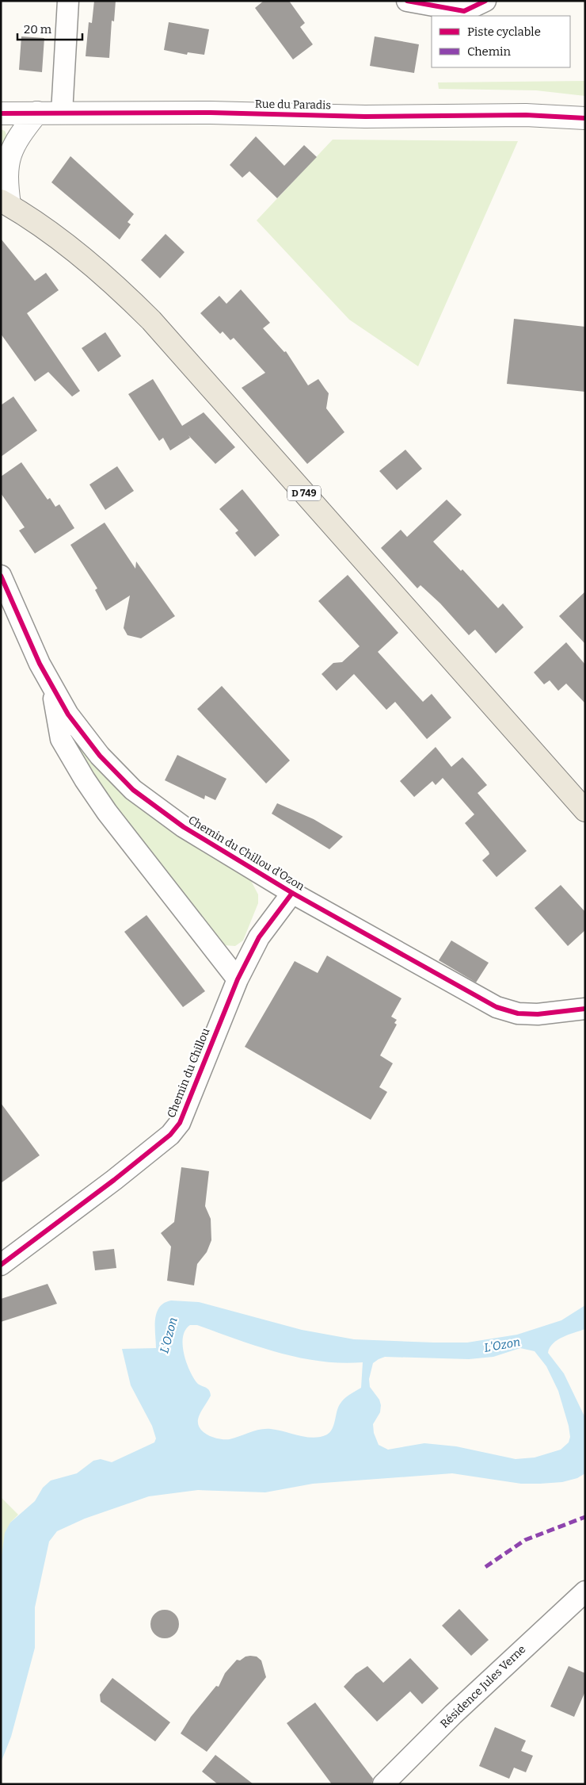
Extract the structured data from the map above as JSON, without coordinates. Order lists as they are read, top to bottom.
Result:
{
  "streets": {
    "main road": ["D 749"],
    "street": [
      "Rue du Paradis",
      "Chemin du Chillou d'Ozon",
      "Chemin du Chillou",
      "Résidence Jules Verne"
    ]
  },
  "crossings": [
    ["Chemin du Chillou d'Ozon", "Chemin du Chillou"]
  ],
  "water": ["L'Ozon"],
  "legend": ["Piste cyclable", "Chemin"],
  "scale_bar": "20 m"
}
